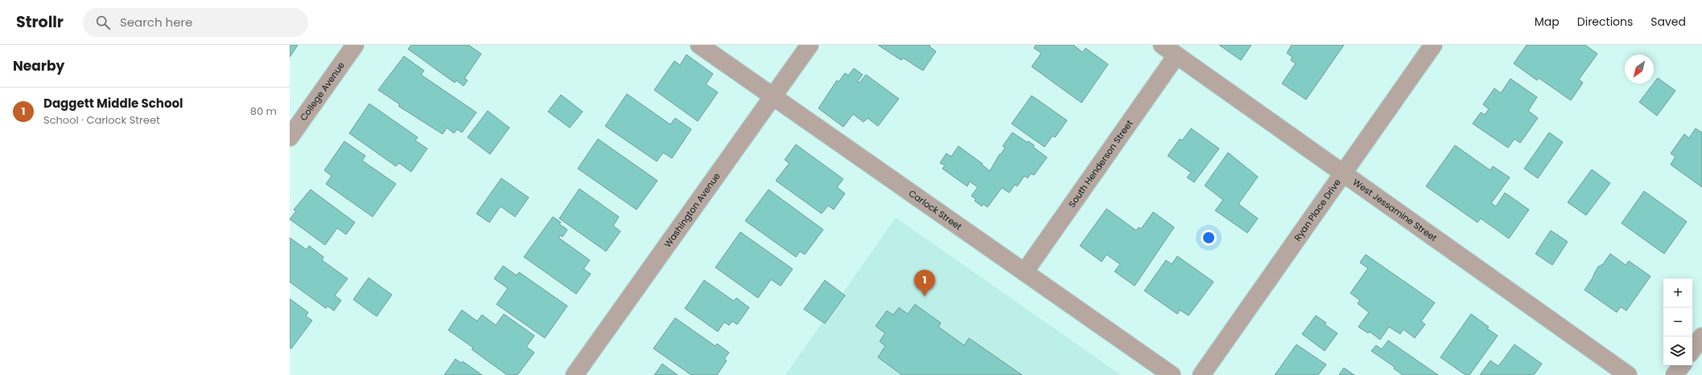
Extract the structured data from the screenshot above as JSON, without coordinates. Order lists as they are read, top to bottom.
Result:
{
  "streets": {
    "street": [
      "College Avenue",
      "South Henderson Street",
      "Ryan Place Drive",
      "West Jessamine Street",
      "Washington Avenue",
      "Carlock Street"
    ]
  },
  "crossings": [
    ["South Henderson Street", "West Jessamine Street"],
    ["South Henderson Street", "Carlock Street"],
    ["Ryan Place Drive", "West Jessamine Street"],
    ["Washington Avenue", "Carlock Street"]
  ],
  "north": "bottom left",
  "page": {
    "header": "Strollr",
    "search": "Search here",
    "nav": ["Map", "Directions", "Saved"],
    "heading": "Nearby",
    "list": [
      {
        "mark": "1",
        "name": "Daggett Middle School",
        "note": "School · Carlock Street",
        "value": "80 m"
      }
    ],
    "pins": "1",
    "map_buttons": ["+", "−"]
  }
}
